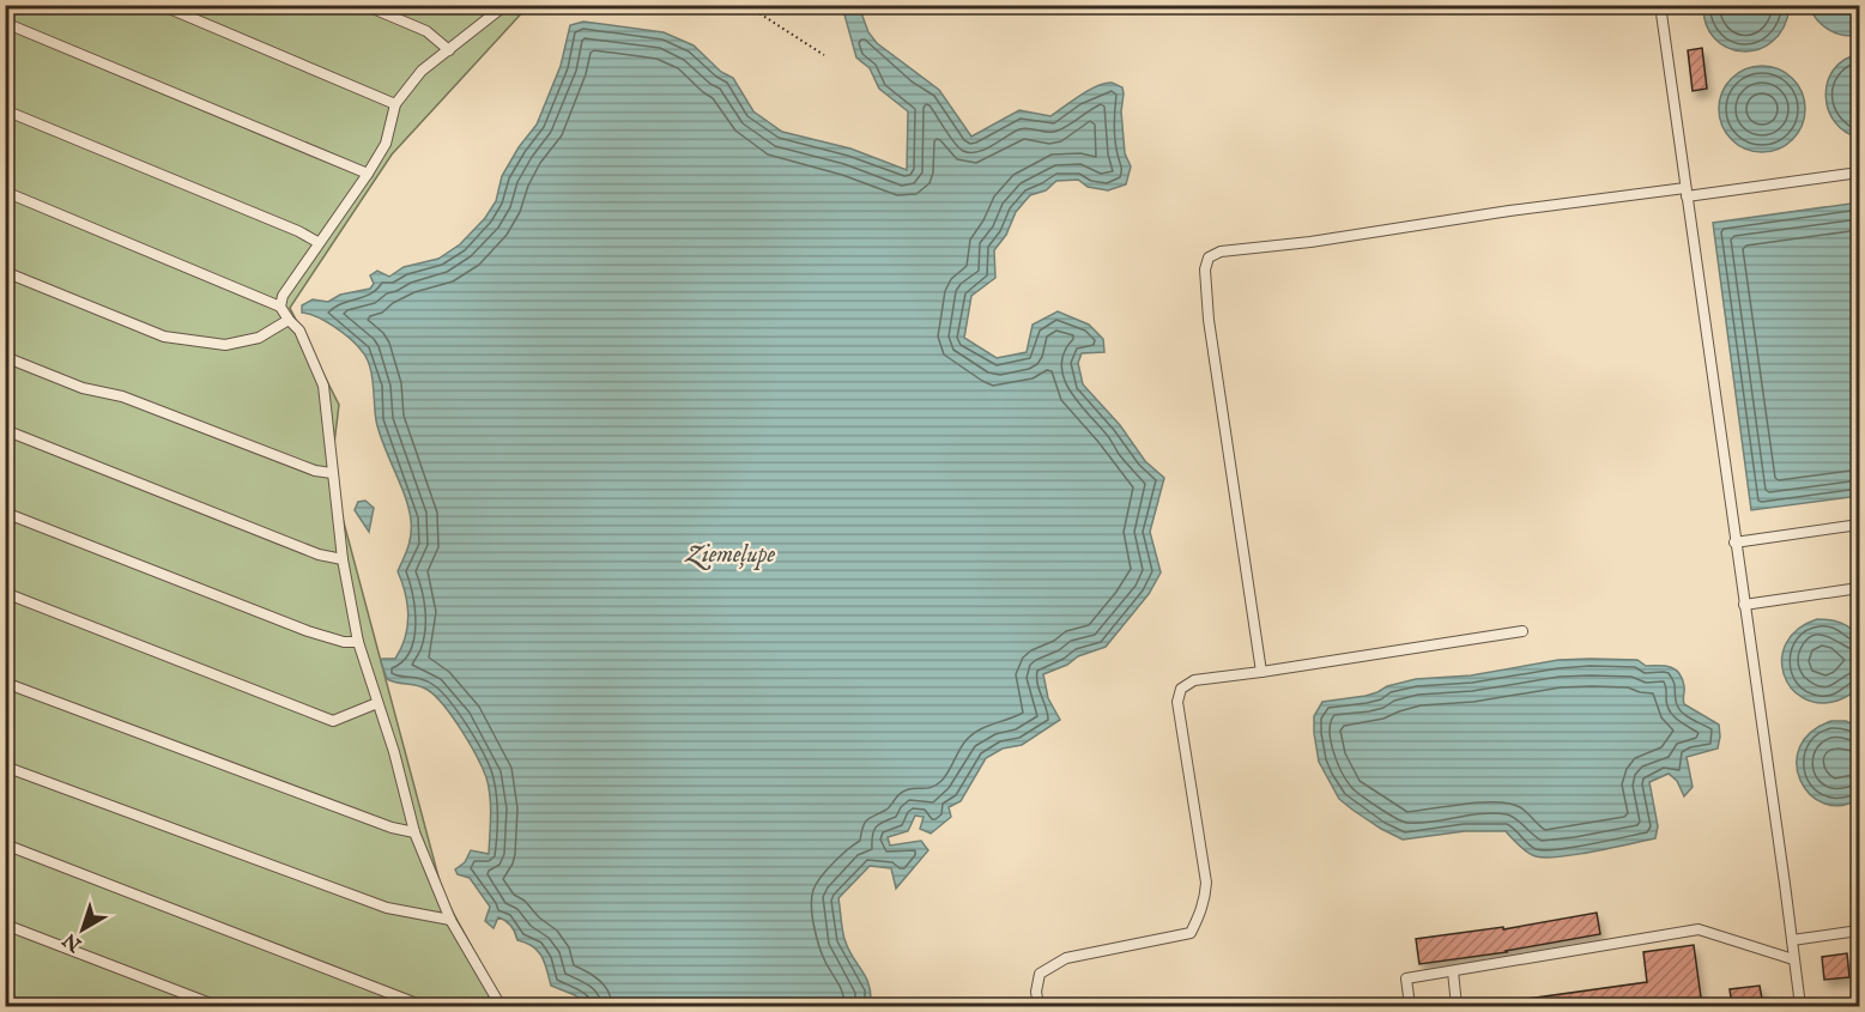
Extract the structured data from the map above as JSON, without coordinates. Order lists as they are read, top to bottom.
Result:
{
  "water": ["Ziemeļupe"],
  "north": "bottom left"
}
